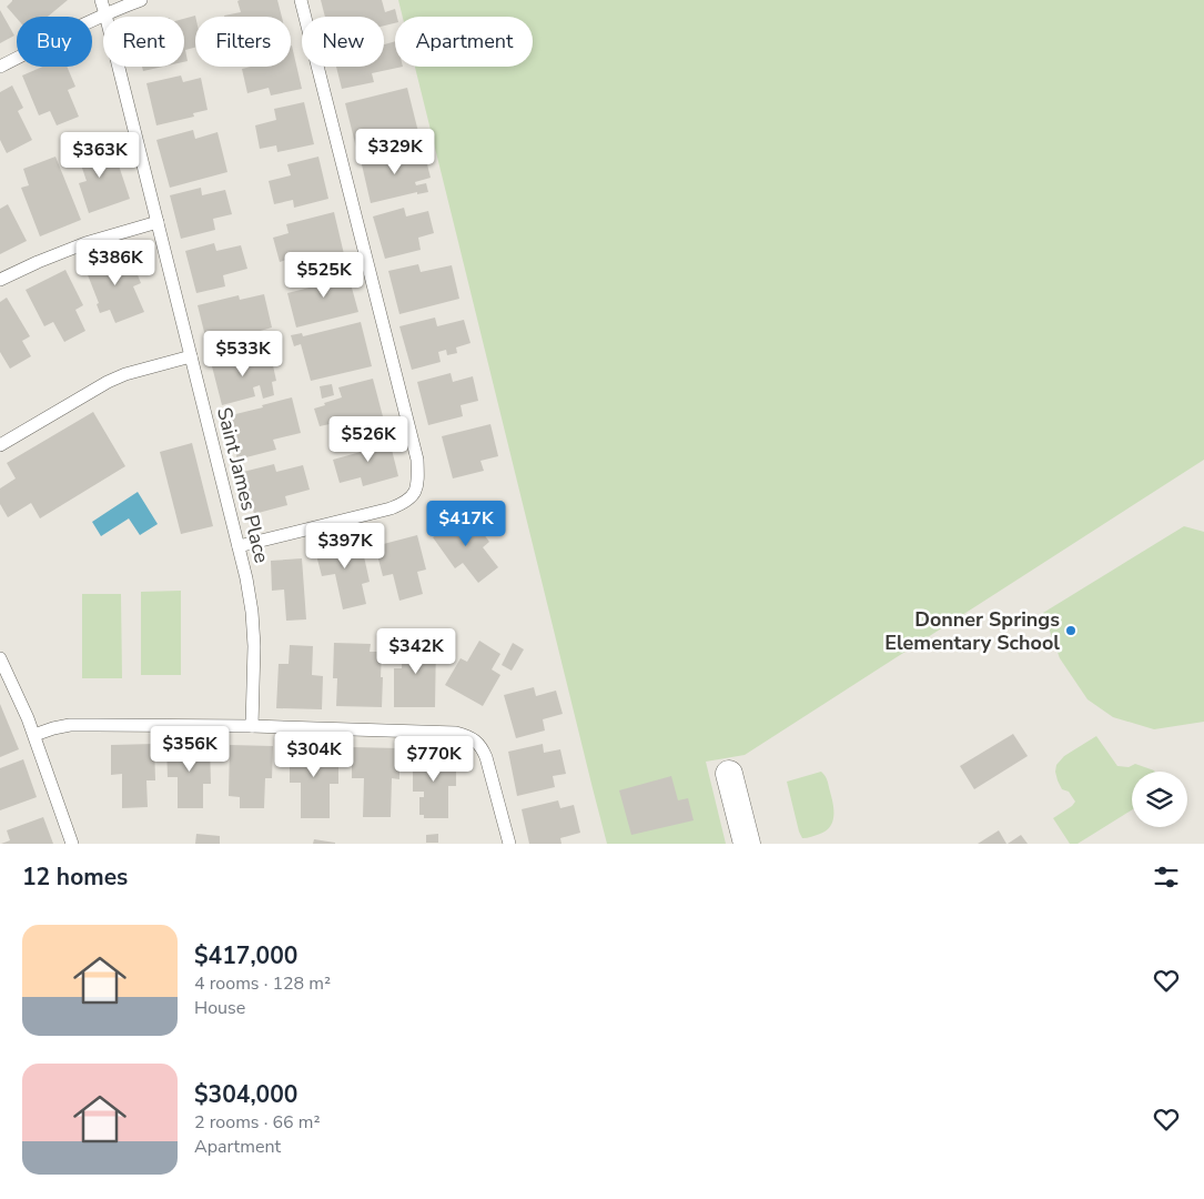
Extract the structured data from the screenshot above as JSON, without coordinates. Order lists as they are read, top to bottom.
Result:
{
  "streets": {
    "lane": ["Saint James Place"]
  },
  "places": ["Donner Springs Elementary School"],
  "page": {
    "chip": [
      "Buy",
      "Rent",
      "Filters",
      "New",
      "Apartment"
    ],
    "price": [
      "$329K",
      "$363K",
      "$386K",
      "$525K",
      "$533K",
      "$526K",
      "$417K",
      "$397K",
      "$342K",
      "$356K",
      "$304K",
      "$770K"
    ],
    "heading": "12 homes",
    "list": [
      {
        "name": "$417,000",
        "note": "4 rooms · 128 m² · House"
      },
      {
        "name": "$304,000",
        "note": "2 rooms · 66 m² · Apartment"
      }
    ]
  }
}
